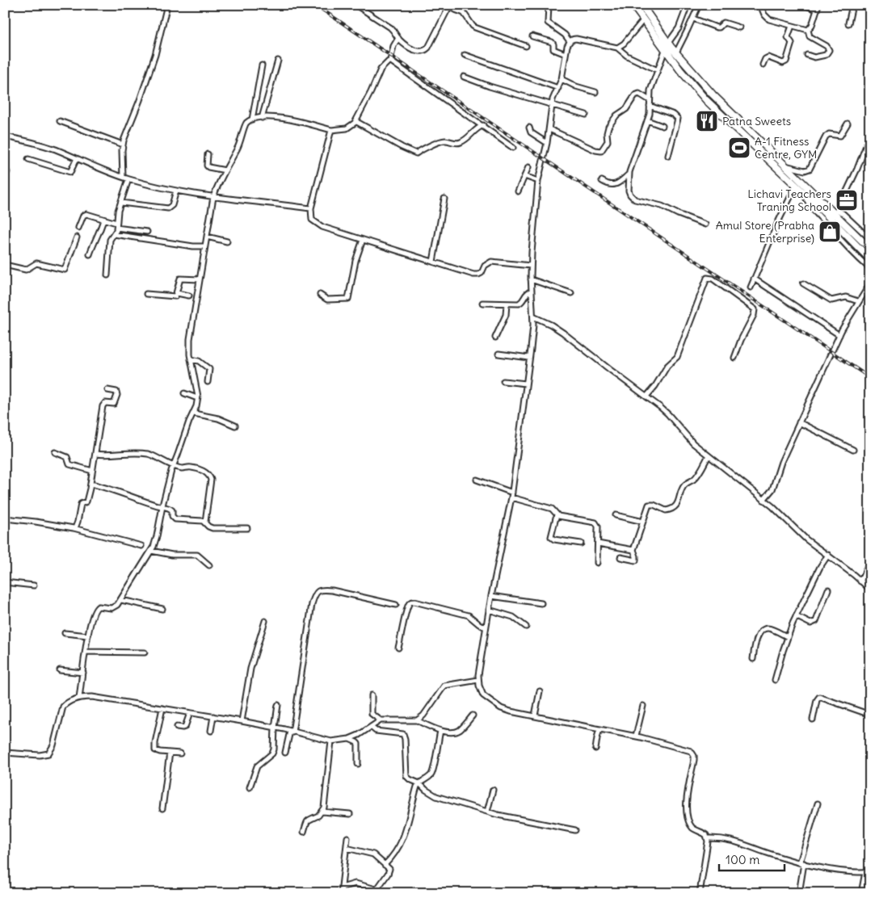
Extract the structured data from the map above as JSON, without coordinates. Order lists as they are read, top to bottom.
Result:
{
  "places": {
    "restaurant": ["Patna Sweets"],
    "sports": ["A-1 Fitness Centre, GYM"],
    "office": ["Lichavi Teachers Traning School"],
    "shop": ["Amul Store (Prabha Enterprise)"]
  },
  "scale_bar": "100 m"
}
